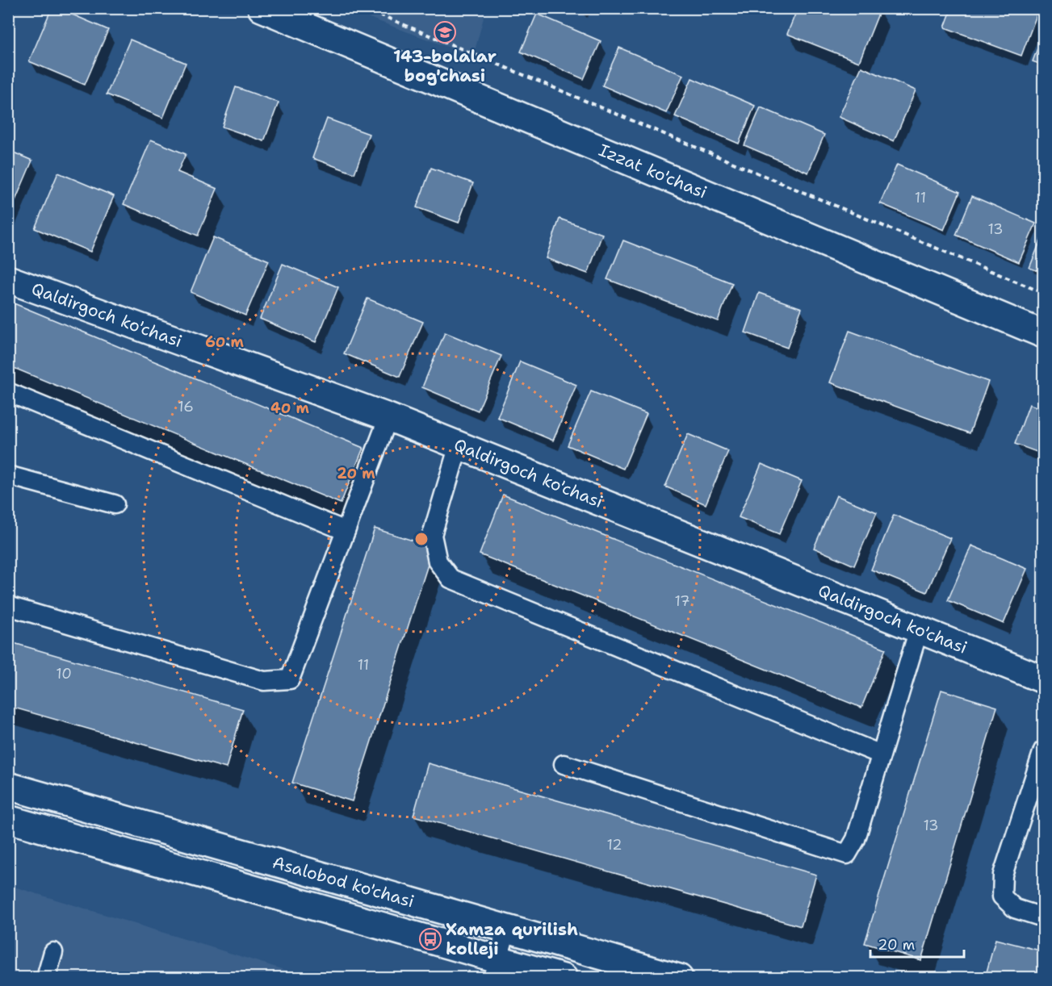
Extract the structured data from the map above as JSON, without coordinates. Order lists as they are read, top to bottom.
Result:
{
  "streets": {
    "main road": ["Izzat ko'chasi", "Qaldirgoch ko'chasi", "Asalobod ko'chasi"]
  },
  "places": {
    "school or university": ["143-bolalar bog'chasi"],
    "bus stop": ["Xamza qurilish kolleji"]
  },
  "house_numbers": [
    "11",
    "13",
    "16",
    "17",
    "11",
    "10",
    "13",
    "12"
  ],
  "scale_bar": "20 m",
  "rings": ["60 m", "40 m", "20 m"]
}
